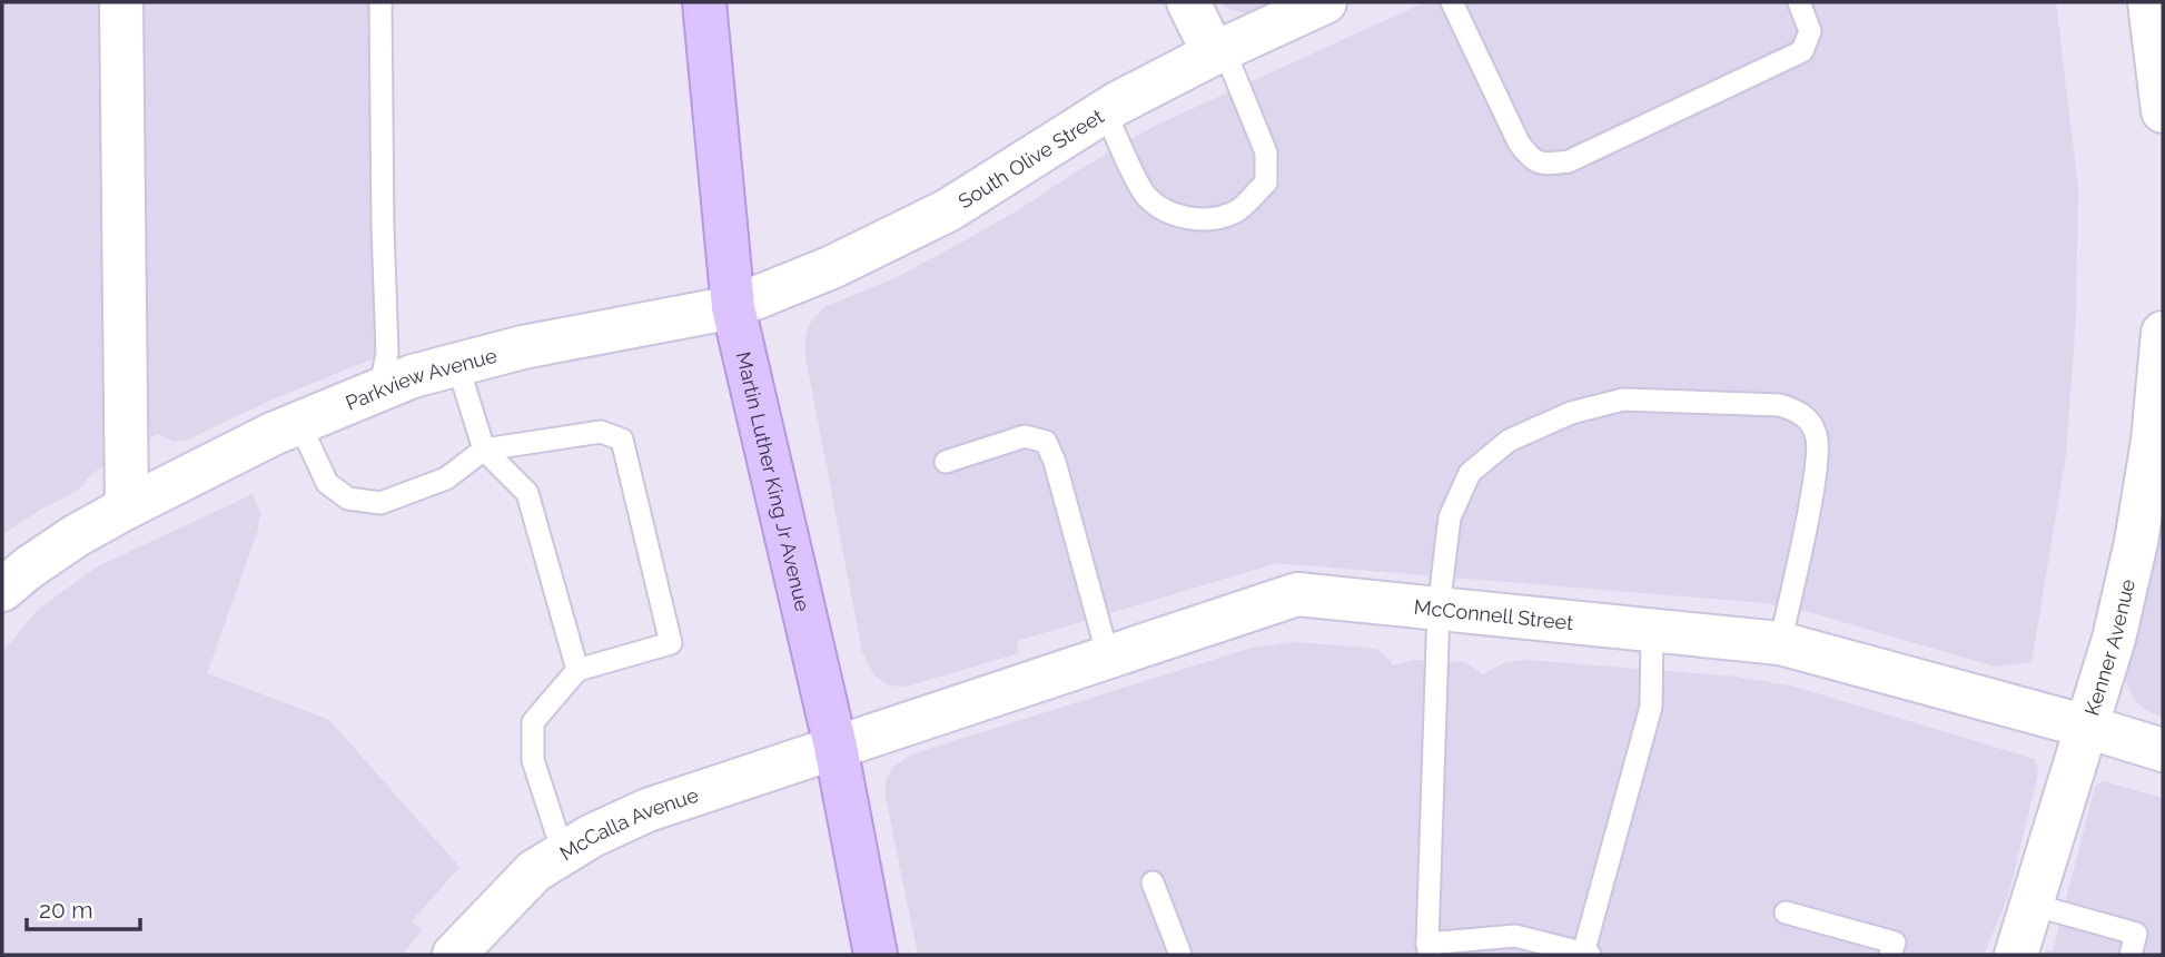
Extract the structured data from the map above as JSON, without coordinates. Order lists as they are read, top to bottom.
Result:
{
  "streets": {
    "main road": ["Martin Luther King Jr Avenue"],
    "street": [
      "South Olive Street",
      "Parkview Avenue",
      "McConnell Street",
      "Kenner Avenue",
      "McCalla Avenue"
    ]
  },
  "crossings": [
    ["South Olive Street", "Parkview Avenue"],
    ["South Olive Street", "Martin Luther King Jr Avenue"],
    ["Parkview Avenue", "Martin Luther King Jr Avenue"],
    ["Martin Luther King Jr Avenue", "McConnell Street"],
    ["Martin Luther King Jr Avenue", "McCalla Avenue"],
    ["McConnell Street", "Kenner Avenue"],
    ["McConnell Street", "McCalla Avenue"]
  ],
  "scale_bar": "20 m"
}
